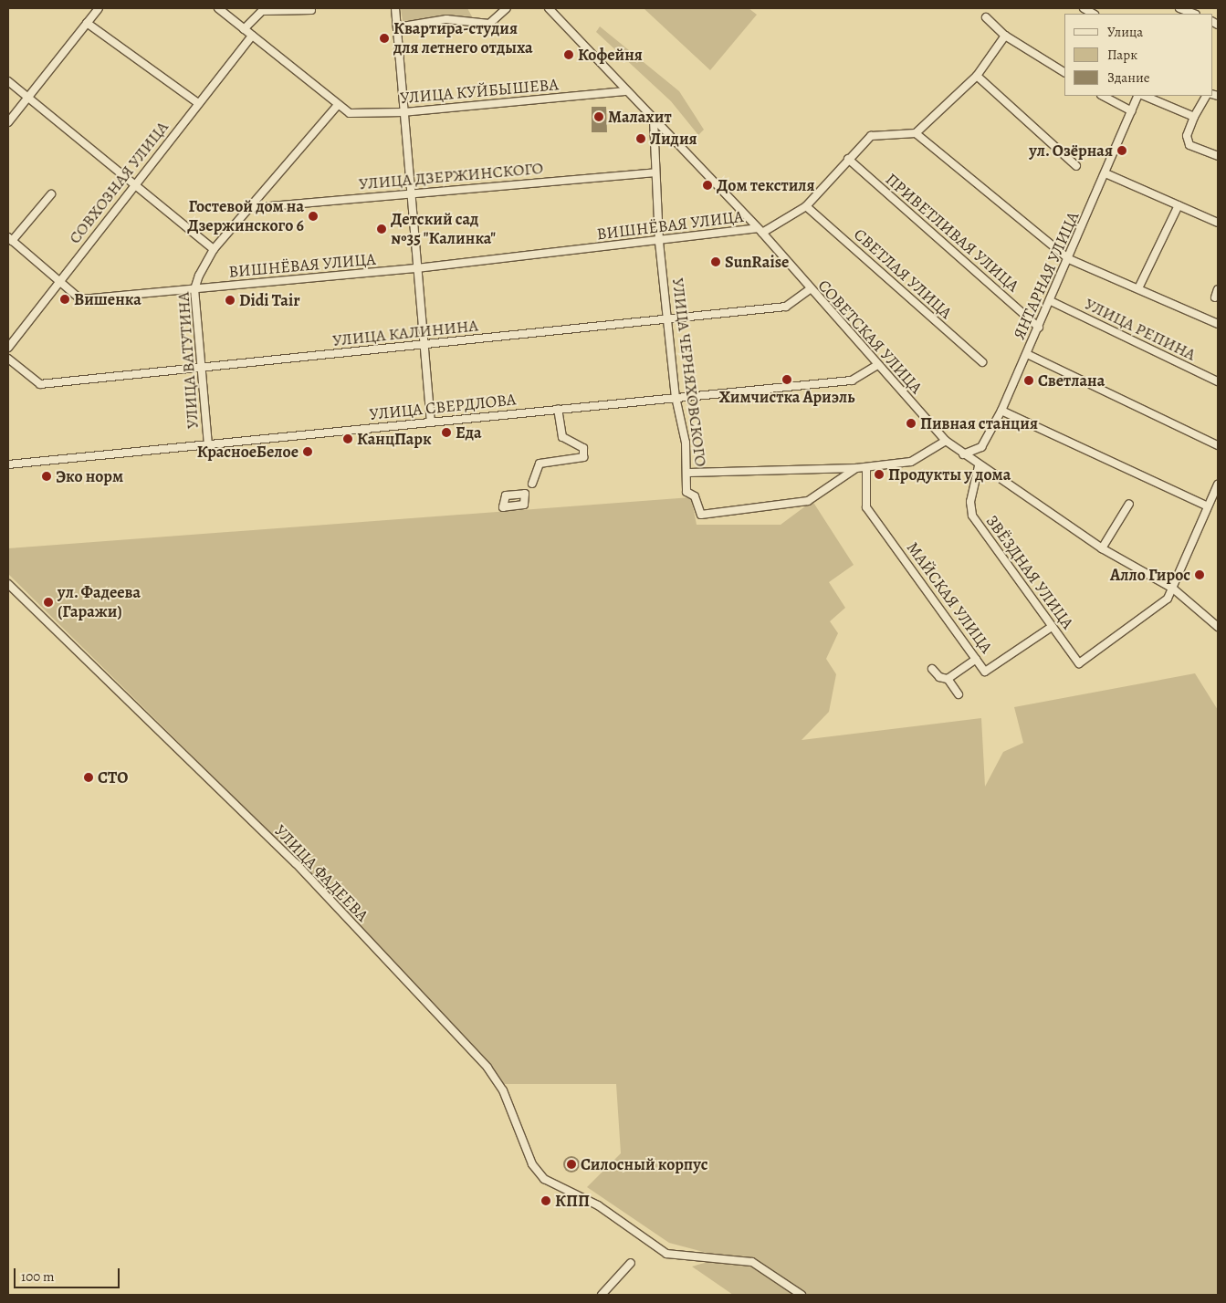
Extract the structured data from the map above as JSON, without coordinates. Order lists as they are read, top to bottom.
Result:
{
  "streets": {
    "street": [
      "УЛИЦА КУЙБЫШЕВА",
      "УЛИЦА ДЗЕРЖИНСКОГО",
      "СОВХОЗНАЯ УЛИЦА",
      "ВИШНЁВАЯ УЛИЦА",
      "ПРИВЕТЛИВАЯ УЛИЦА",
      "СВЕТЛАЯ УЛИЦА",
      "ЯНТАРНАЯ УЛИЦА",
      "УЛИЦА РЕПИНА",
      "УЛИЦА КАЛИНИНА",
      "СОВЕТСКАЯ УЛИЦА",
      "УЛИЦА ВАТУТИНА",
      "УЛИЦА ЧЕРНЯХОВСКОГО",
      "УЛИЦА СВЕРДЛОВА",
      "ЗВЁЗДНАЯ УЛИЦА",
      "МАЙСКАЯ УЛИЦА",
      "УЛИЦА ФАДЕЕВА"
    ]
  },
  "crossings": [
    ["УЛИЦА КУЙБЫШЕВА", "СОВХОЗНАЯ УЛИЦА"],
    ["УЛИЦА КУЙБЫШЕВА", "СОВЕТСКАЯ УЛИЦА"],
    ["УЛИЦА КУЙБЫШЕВА", "УЛИЦА ВАТУТИНА"],
    ["УЛИЦА ДЗЕРЖИНСКОГО", "УЛИЦА ВАТУТИНА"],
    ["УЛИЦА ДЗЕРЖИНСКОГО", "УЛИЦА ЧЕРНЯХОВСКОГО"],
    ["СОВХОЗНАЯ УЛИЦА", "ВИШНЁВАЯ УЛИЦА"],
    ["ВИШНЁВАЯ УЛИЦА", "СОВЕТСКАЯ УЛИЦА"],
    ["ВИШНЁВАЯ УЛИЦА", "УЛИЦА ВАТУТИНА"],
    ["ВИШНЁВАЯ УЛИЦА", "УЛИЦА ЧЕРНЯХОВСКОГО"],
    ["ПРИВЕТЛИВАЯ УЛИЦА", "ЯНТАРНАЯ УЛИЦА"],
    ["ЯНТАРНАЯ УЛИЦА", "УЛИЦА РЕПИНА"],
    ["ЯНТАРНАЯ УЛИЦА", "СОВЕТСКАЯ УЛИЦА"],
    ["УЛИЦА КАЛИНИНА", "СОВЕТСКАЯ УЛИЦА"],
    ["УЛИЦА КАЛИНИНА", "УЛИЦА ВАТУТИНА"],
    ["УЛИЦА КАЛИНИНА", "УЛИЦА ЧЕРНЯХОВСКОГО"],
    ["СОВЕТСКАЯ УЛИЦА", "УЛИЦА ЧЕРНЯХОВСКОГО"],
    ["СОВЕТСКАЯ УЛИЦА", "УЛИЦА СВЕРДЛОВА"],
    ["СОВЕТСКАЯ УЛИЦА", "ЗВЁЗДНАЯ УЛИЦА"],
    ["УЛИЦА ВАТУТИНА", "УЛИЦА СВЕРДЛОВА"],
    ["УЛИЦА ЧЕРНЯХОВСКОГО", "УЛИЦА СВЕРДЛОВА"],
    ["ЗВЁЗДНАЯ УЛИЦА", "МАЙСКАЯ УЛИЦА"]
  ],
  "places": [
    "Квартира-студия для летнего отдыха",
    "Кофейня",
    "Малахит",
    "Лидия",
    "ул. Озёрная",
    "Дом текстиля",
    "Гостевой дом на Дзержинского 6",
    "Детский сад №35 \"Калинка\"",
    "SunRaise",
    "Вишенка",
    "Didi Tair",
    "Химчистка Ариэль",
    "Светлана",
    "Пивная станция",
    "Еда",
    "КанцПарк",
    "КрасноеБелое",
    "Продукты у дома",
    "Эко норм",
    "Алло Гирос",
    "ул. Фадеева (Гаражи)",
    "СТО",
    "Силосный корпус",
    "КПП"
  ],
  "legend": ["Улица", "Парк", "Здание"],
  "scale_bar": "100 m"
}
